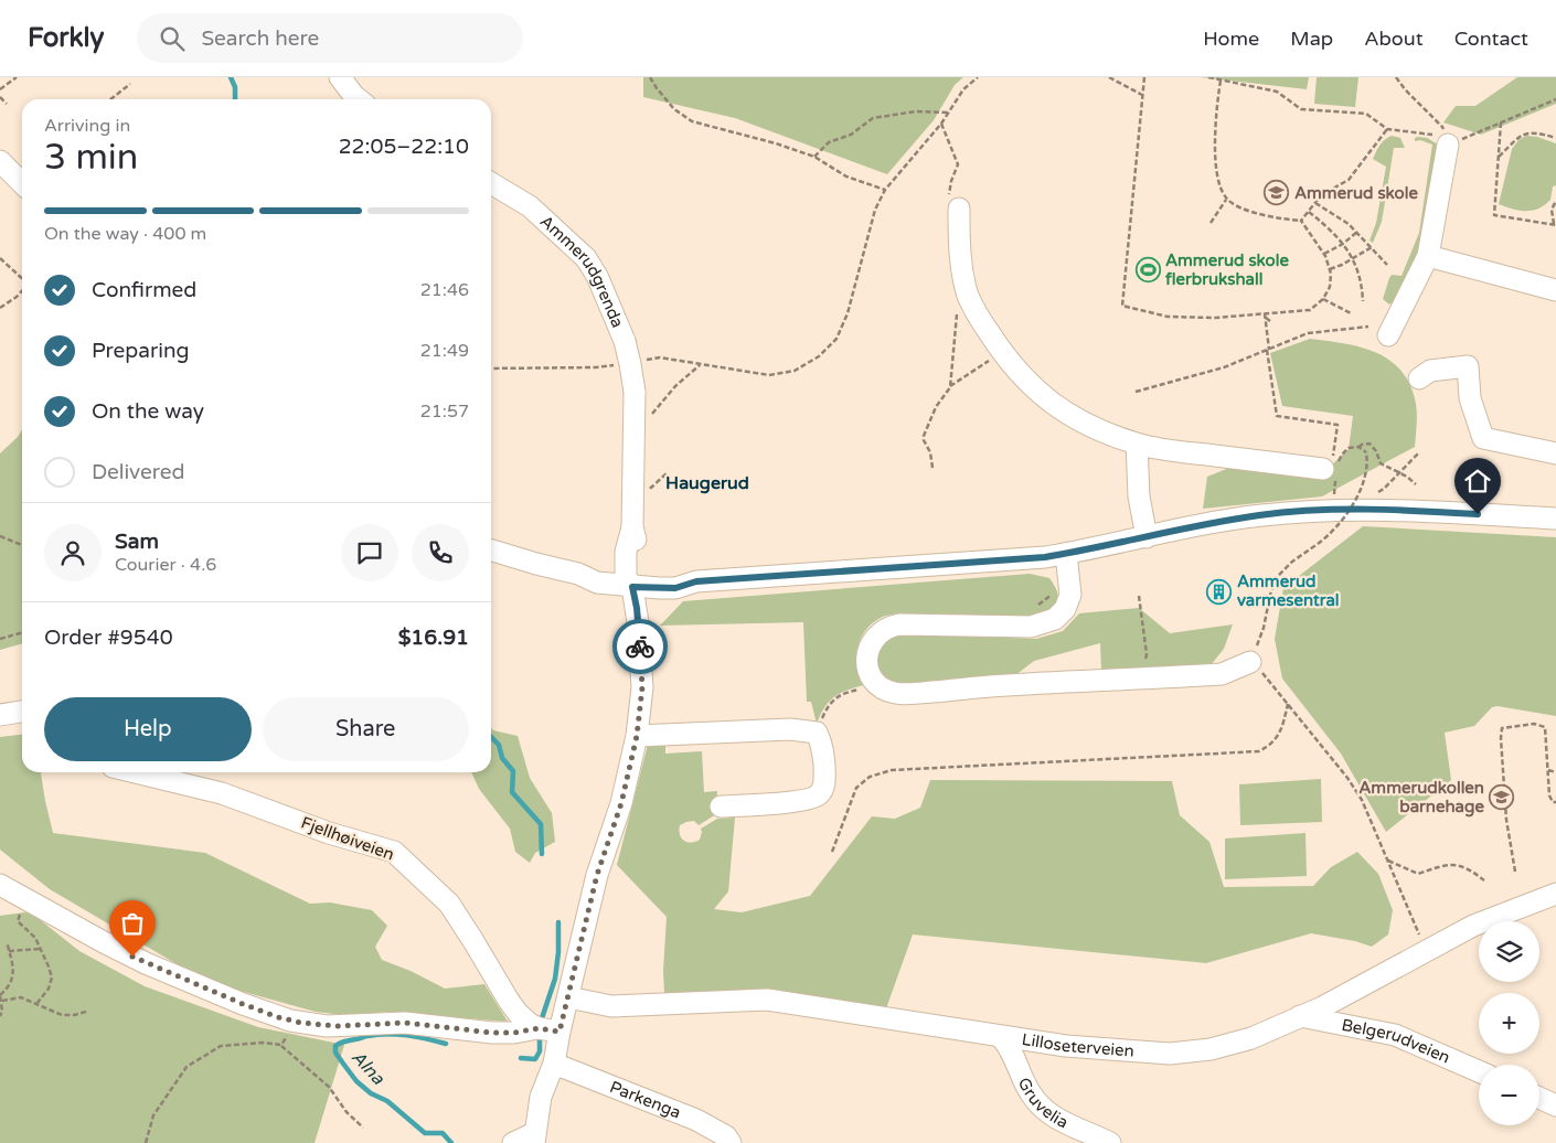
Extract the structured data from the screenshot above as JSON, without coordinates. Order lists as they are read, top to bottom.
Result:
{
  "streets": {
    "street": [
      "Ammerudgrenda",
      "Fjellhøiveien",
      "Belgerudveien",
      "Lilloseterveien",
      "Parkenga",
      "Gruvelia"
    ]
  },
  "crossings": [
    ["Ammerudgrenda", "Lilloseterveien"],
    ["Ammerudgrenda", "Parkenga"],
    ["Belgerudveien", "Lilloseterveien"],
    ["Lilloseterveien", "Gruvelia"]
  ],
  "districts": ["Haugerud"],
  "water": ["Alna"],
  "places": {
    "school or university": ["Ammerud skole", "Ammerudkollen barnehage"],
    "sports": ["Ammerud skole flerbrukshall"],
    "building": ["Ammerud varmesentral"]
  },
  "page": {
    "header": "Forkly",
    "search": "Search here",
    "nav": [
      "Home",
      "Map",
      "About",
      "Contact"
    ],
    "heading": ["3 min", "Arriving in", "22:05–22:10"],
    "panel": [
      "Sam",
      "Courier · 4.6",
      "Order #9540",
      "$16.91"
    ],
    "bar": "On the way · 400 m",
    "list": [
      ["Confirmed", "21:46"],
      ["Preparing", "21:49"],
      ["On the way", "21:57"],
      "Delivered"
    ],
    "buttons": ["Help", "Share"],
    "map_buttons": ["+", "−"]
  }
}
